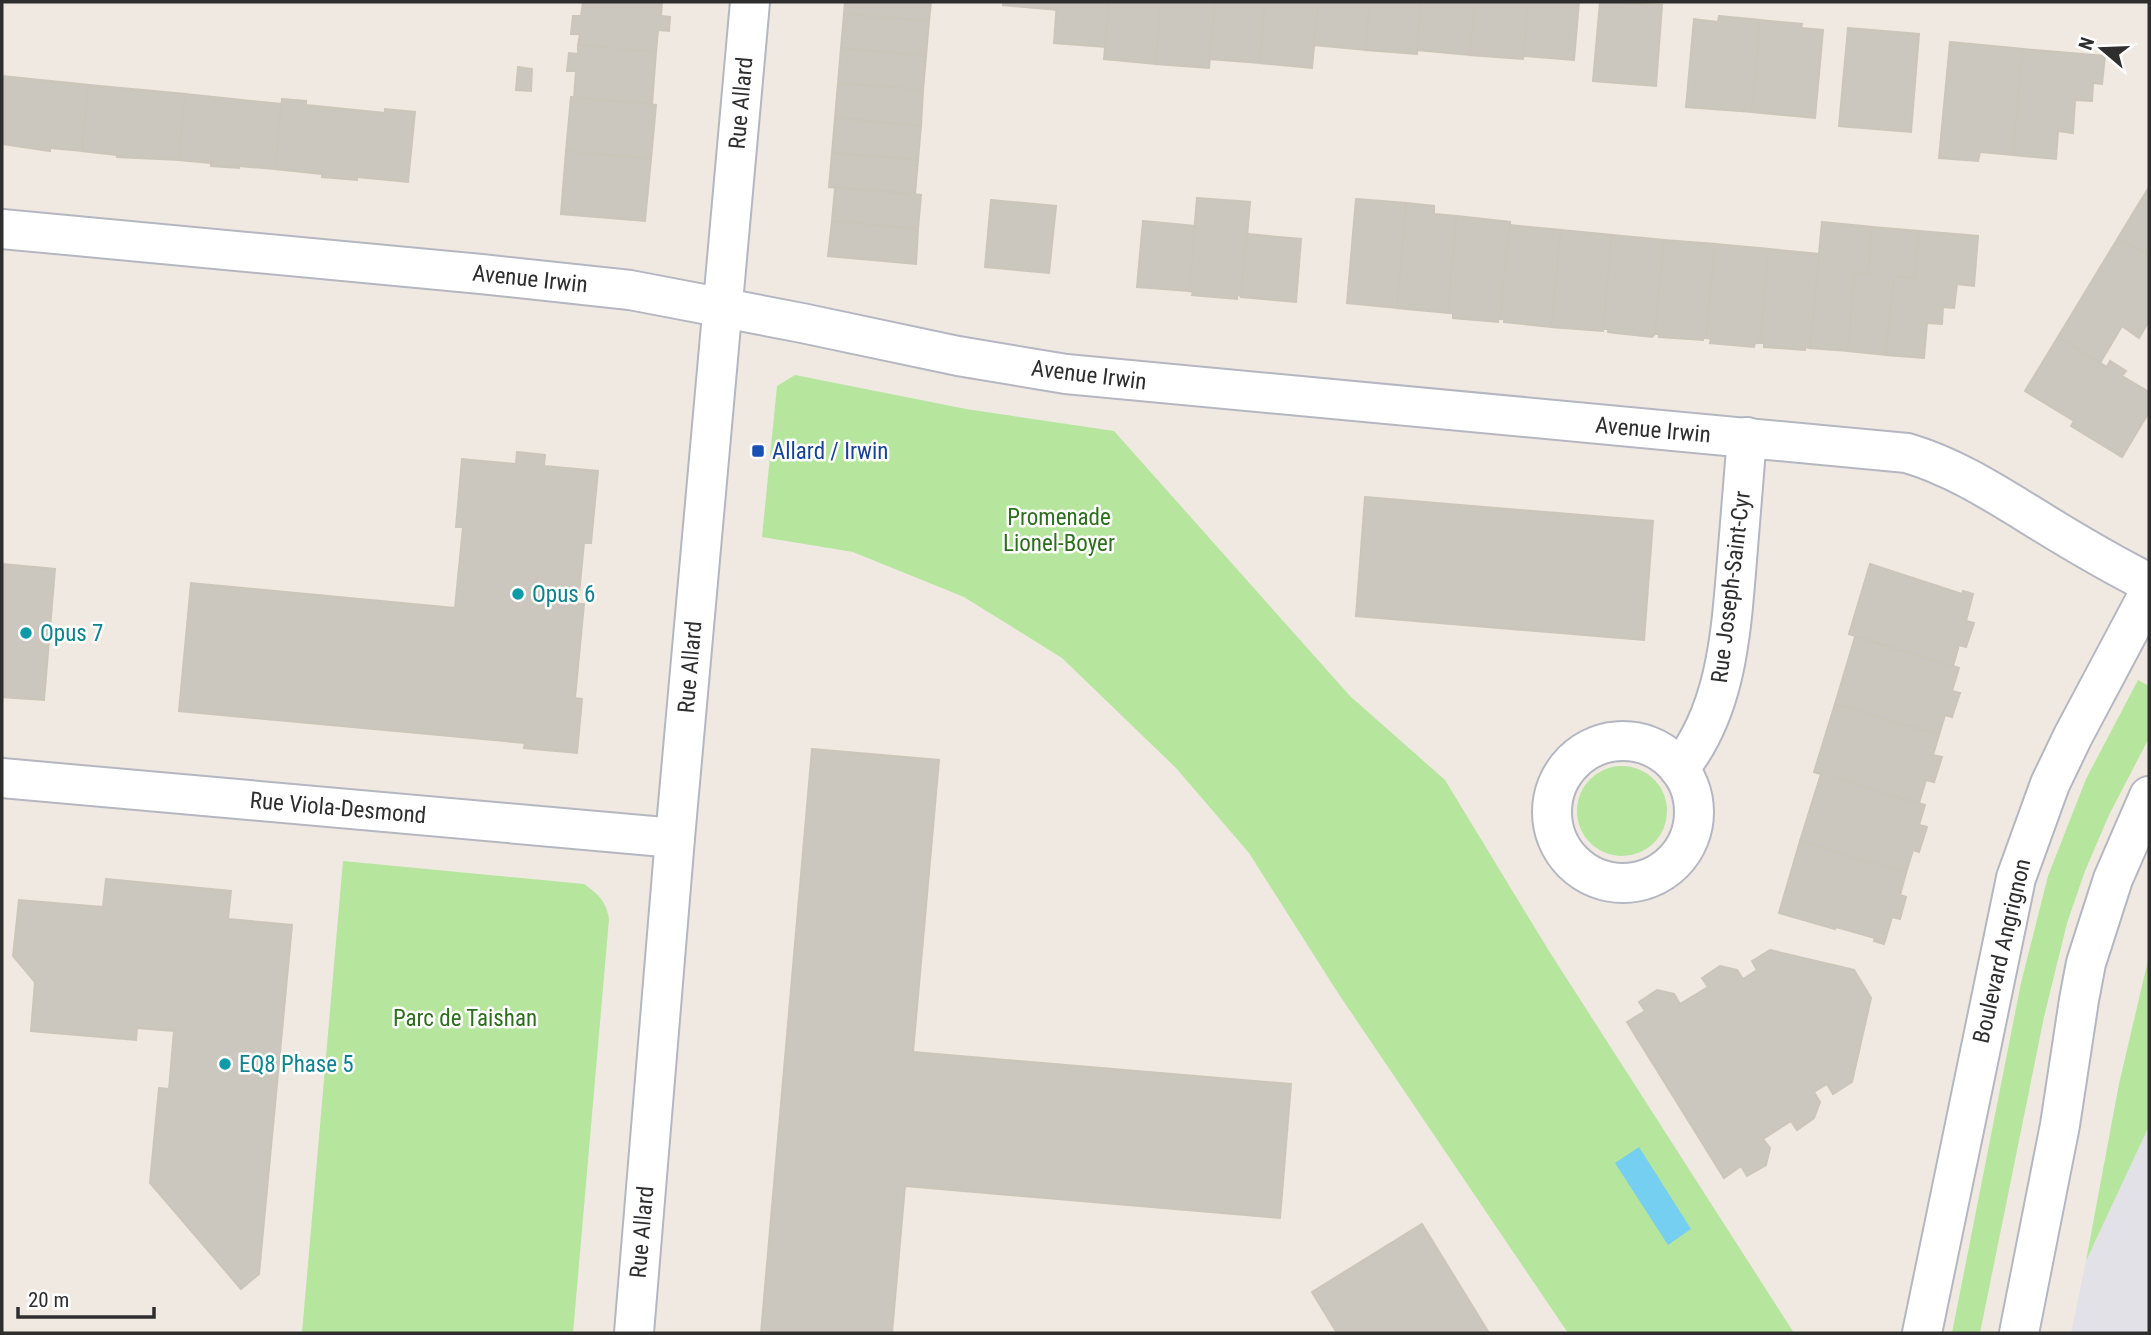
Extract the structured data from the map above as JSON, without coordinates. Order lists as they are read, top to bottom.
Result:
{
  "streets": {
    "street": [
      "Rue Allard",
      "Avenue Irwin",
      "Rue Joseph-Saint-Cyr",
      "Rue Viola-Desmond",
      "Boulevard Angrignon"
    ]
  },
  "crossings": [
    ["Rue Allard", "Avenue Irwin"],
    ["Rue Allard", "Rue Viola-Desmond"],
    ["Avenue Irwin", "Rue Joseph-Saint-Cyr"]
  ],
  "parks": ["Promenade Lionel-Boyer", "Parc de Taishan"],
  "places": {
    "transit": ["Allard / Irwin"],
    "other": ["Opus 6", "Opus 7", "EQ8 Phase 5"]
  },
  "scale_bar": "20 m",
  "north": "left"
}
